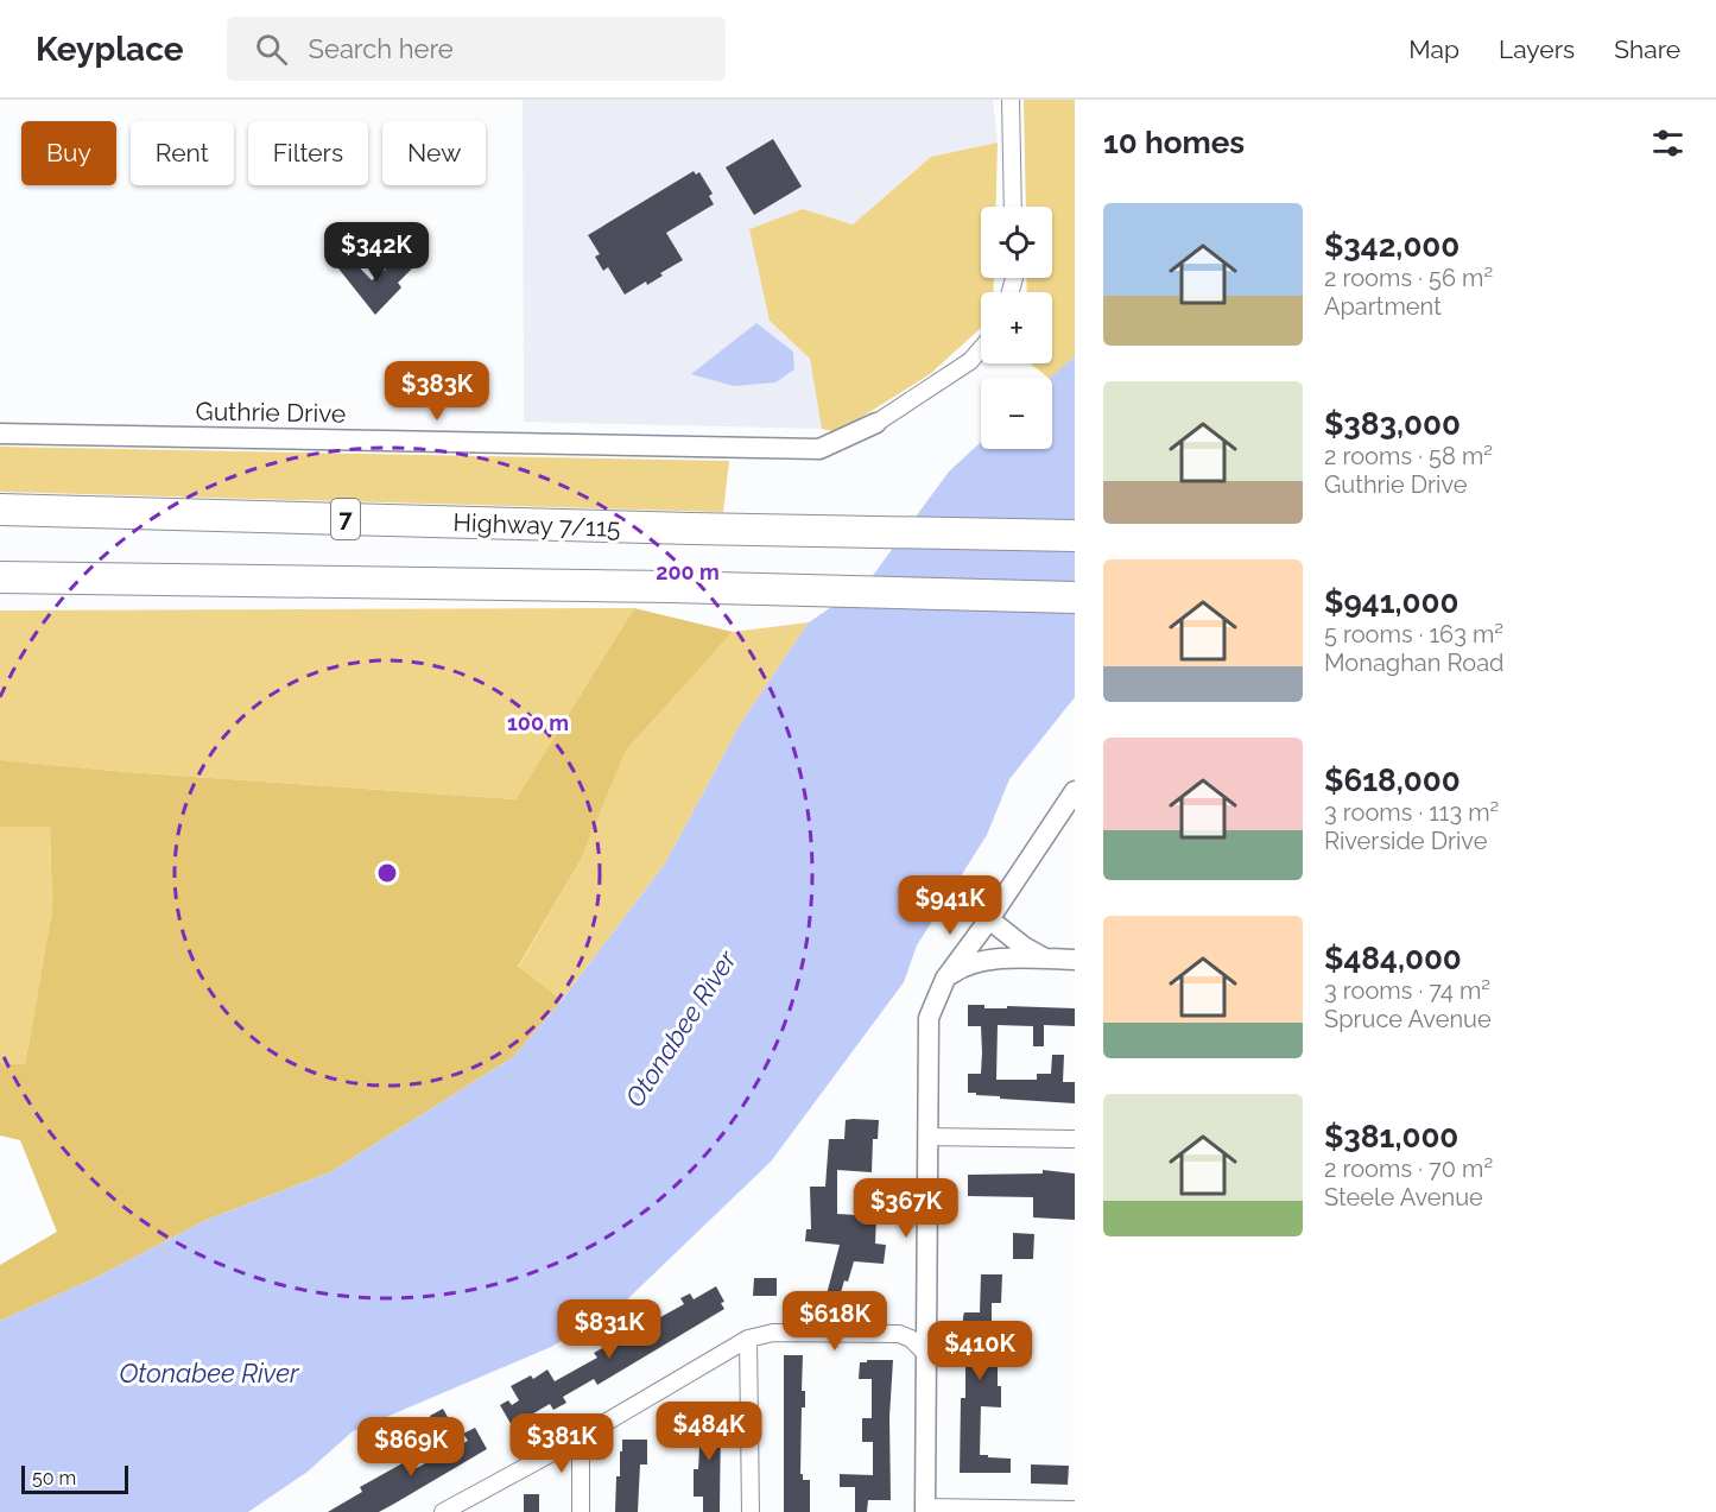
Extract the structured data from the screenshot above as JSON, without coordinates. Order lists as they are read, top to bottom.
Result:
{
  "streets": {
    "highway": ["7", "Highway 7/115"],
    "street": ["Guthrie Drive"]
  },
  "water": ["Otonabee River"],
  "scale_bar": "50 m",
  "page": {
    "header": "Keyplace",
    "search": "Search here",
    "nav": ["Map", "Layers", "Share"],
    "heading": "10 homes",
    "chip": [
      "Buy",
      "Rent",
      "Filters",
      "New"
    ],
    "list": [
      {
        "name": "$342,000",
        "note": "2 rooms · 56 m² · Apartment"
      },
      {
        "name": "$383,000",
        "note": "2 rooms · 58 m² · Guthrie Drive"
      },
      {
        "name": "$941,000",
        "note": "5 rooms · 163 m² · Monaghan Road"
      },
      {
        "name": "$618,000",
        "note": "3 rooms · 113 m² · Riverside Drive"
      },
      {
        "name": "$484,000",
        "note": "3 rooms · 74 m² · Spruce Avenue"
      },
      {
        "name": "$381,000",
        "note": "2 rooms · 70 m² · Steele Avenue"
      }
    ],
    "map_buttons": ["+", "−"],
    "price": [
      "$342K",
      "$383K",
      "$941K",
      "$367K",
      "$618K",
      "$831K",
      "$410K",
      "$484K",
      "$381K",
      "$869K"
    ],
    "scale": "50 m"
  },
  "rings": ["200 m", "100 m"]
}
